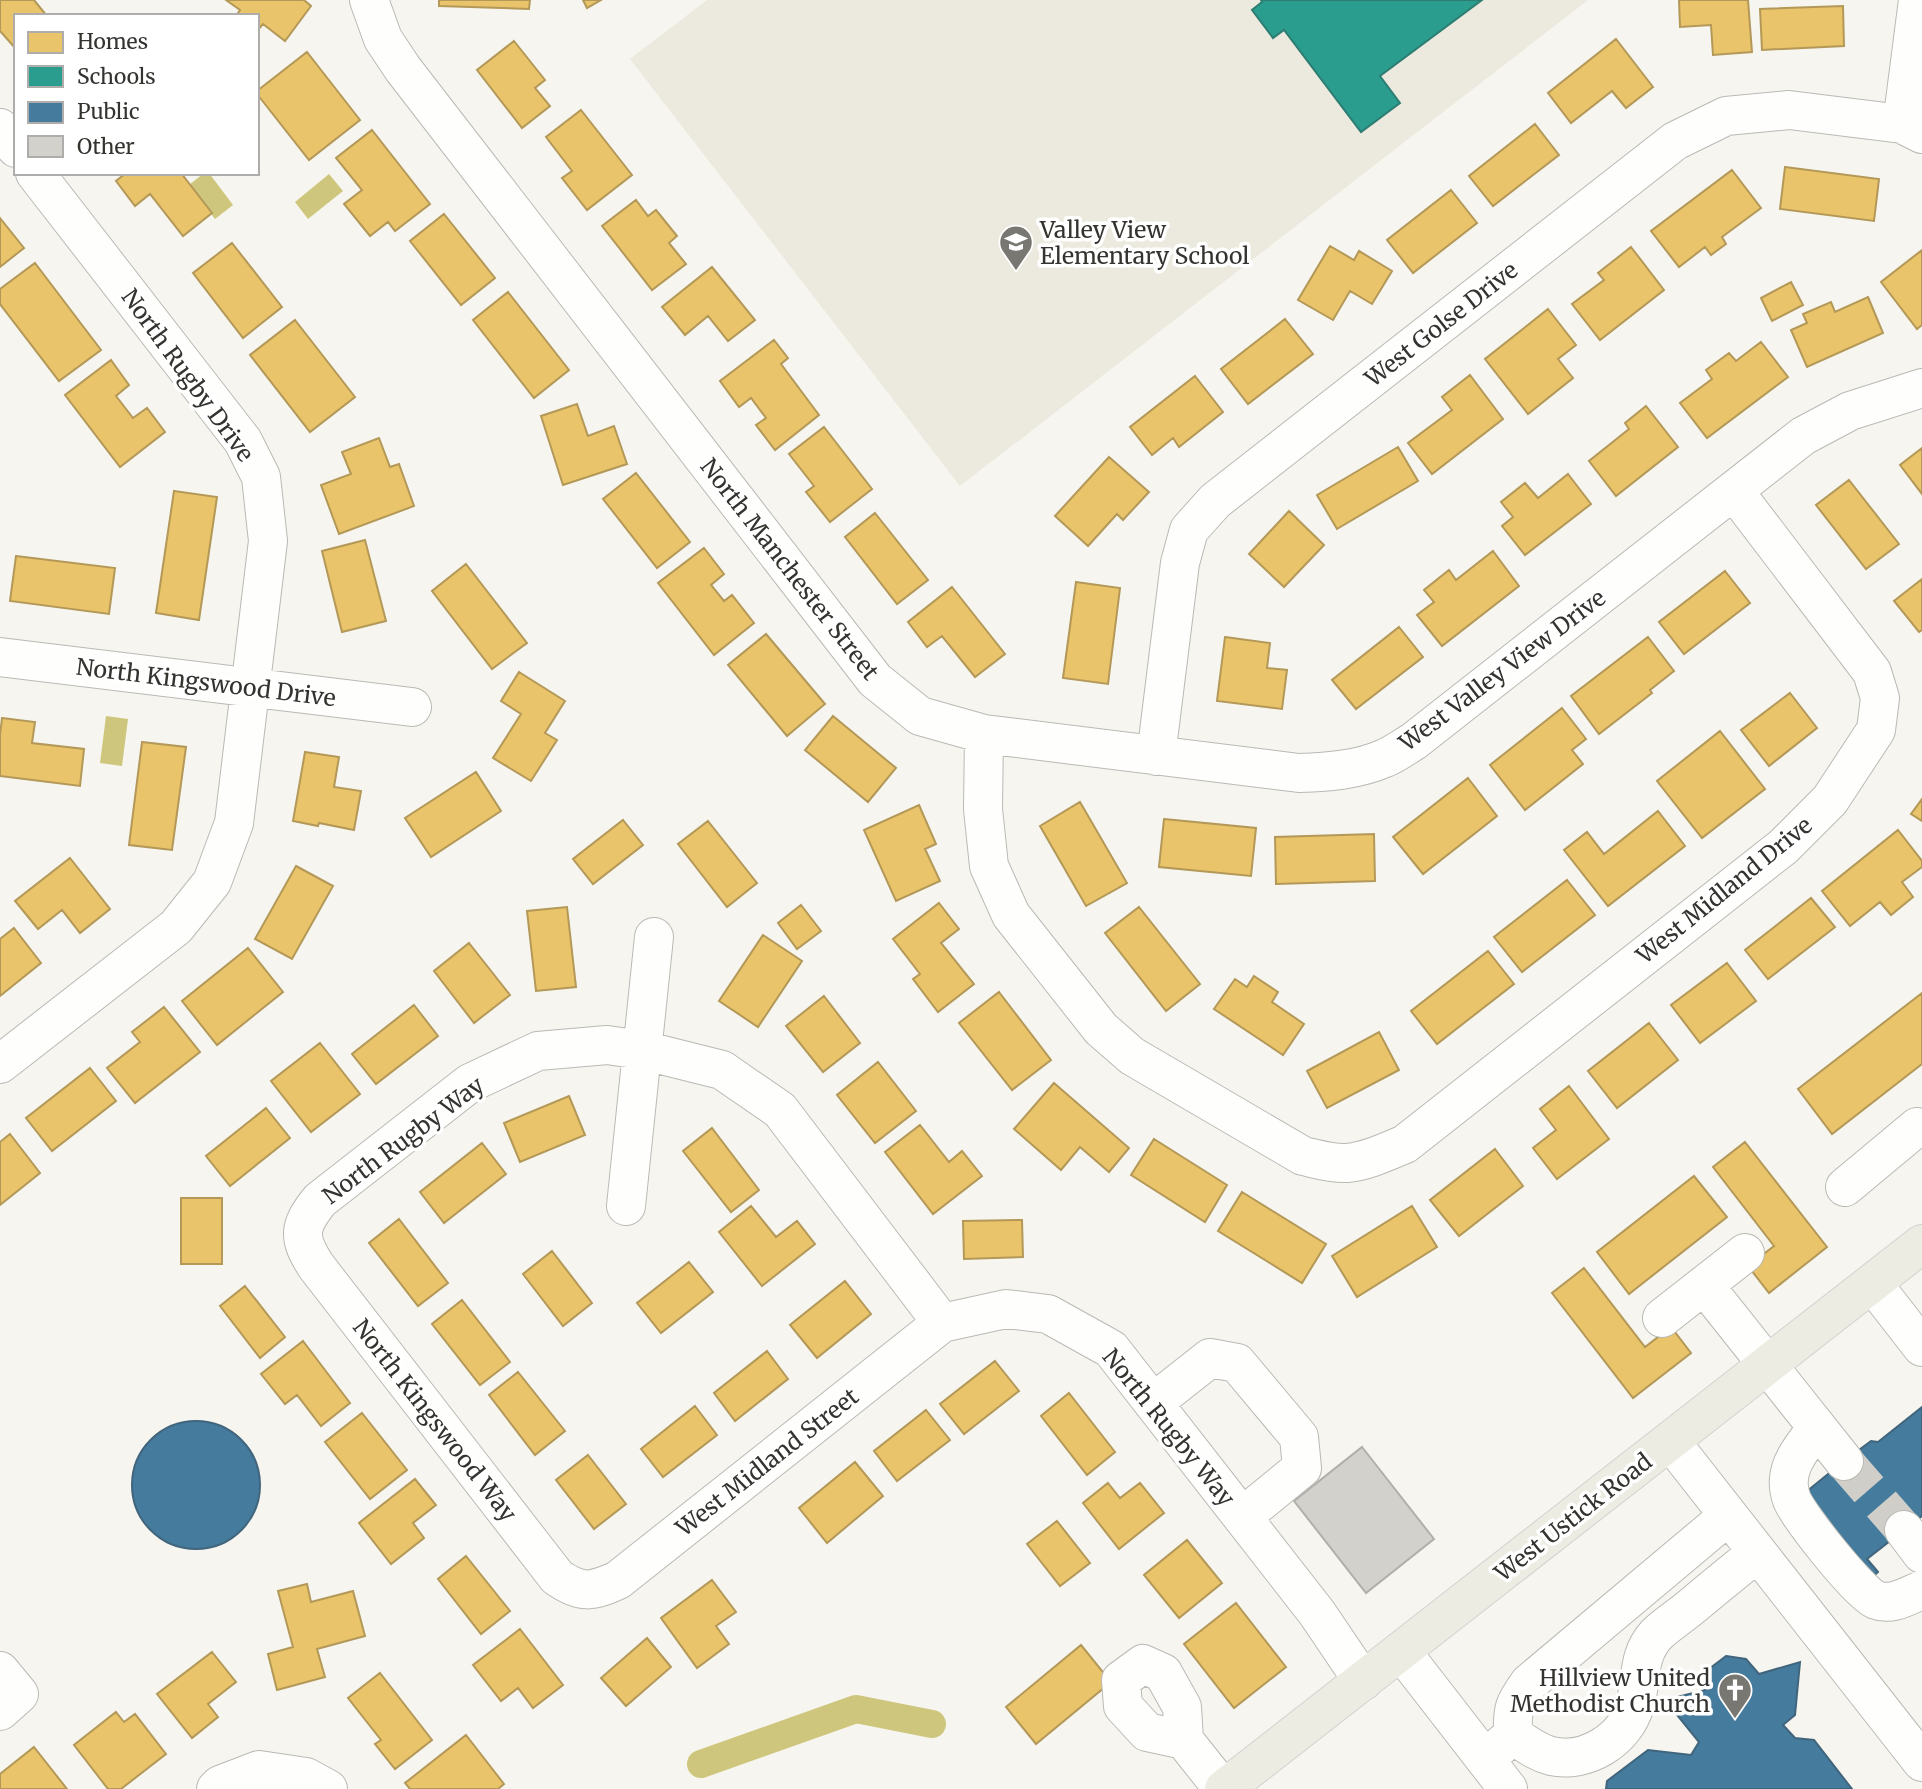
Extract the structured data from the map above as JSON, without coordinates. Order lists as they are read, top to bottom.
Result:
{
  "streets": {
    "main road": ["West Ustick Road"],
    "street": [
      "West Golse Drive",
      "North Rugby Drive",
      "North Manchester Street",
      "West Valley View Drive",
      "North Kingswood Drive",
      "West Midland Drive",
      "North Rugby Way",
      "North Kingswood Way",
      "West Midland Street"
    ]
  },
  "crossings": [
    ["West Golse Drive", "West Valley View Drive"],
    ["North Rugby Drive", "North Kingswood Drive"],
    ["North Manchester Street", "West Valley View Drive"],
    ["North Manchester Street", "West Midland Drive"],
    ["West Valley View Drive", "West Midland Drive"],
    ["North Rugby Way", "North Kingswood Way"],
    ["North Rugby Way", "West Midland Street"],
    ["North Rugby Way", "West Ustick Road"],
    ["North Kingswood Way", "West Midland Street"]
  ],
  "places": {
    "school or university": ["Valley View Elementary School"],
    "church": ["Hillview United Methodist Church"]
  },
  "legend": [
    "Homes",
    "Schools",
    "Public",
    "Other"
  ]
}
